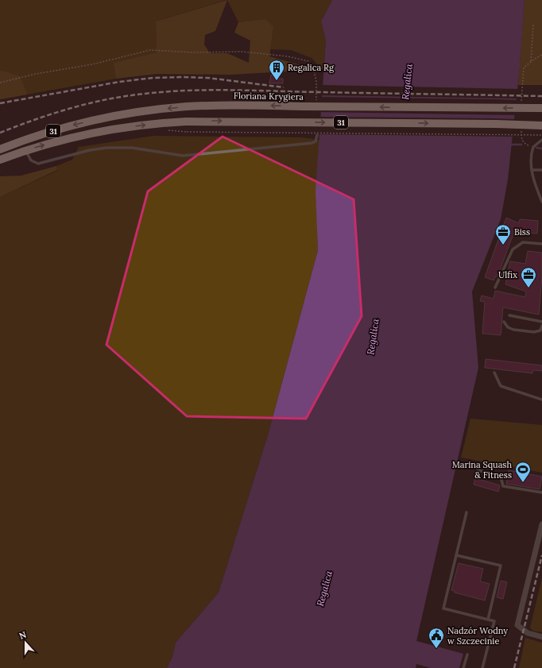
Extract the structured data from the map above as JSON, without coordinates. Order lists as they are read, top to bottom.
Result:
{
  "streets": {
    "main road": ["Floriana Krygiera", "31"]
  },
  "water": ["Regalica"],
  "places": {
    "building": ["Regalica Rg"],
    "office": ["Biss", "Ulfix"],
    "sports": ["Marina Squash & Fitness"],
    "public building": ["Nadzór Wodny w Szczecinie"]
  },
  "north": "top"
}
